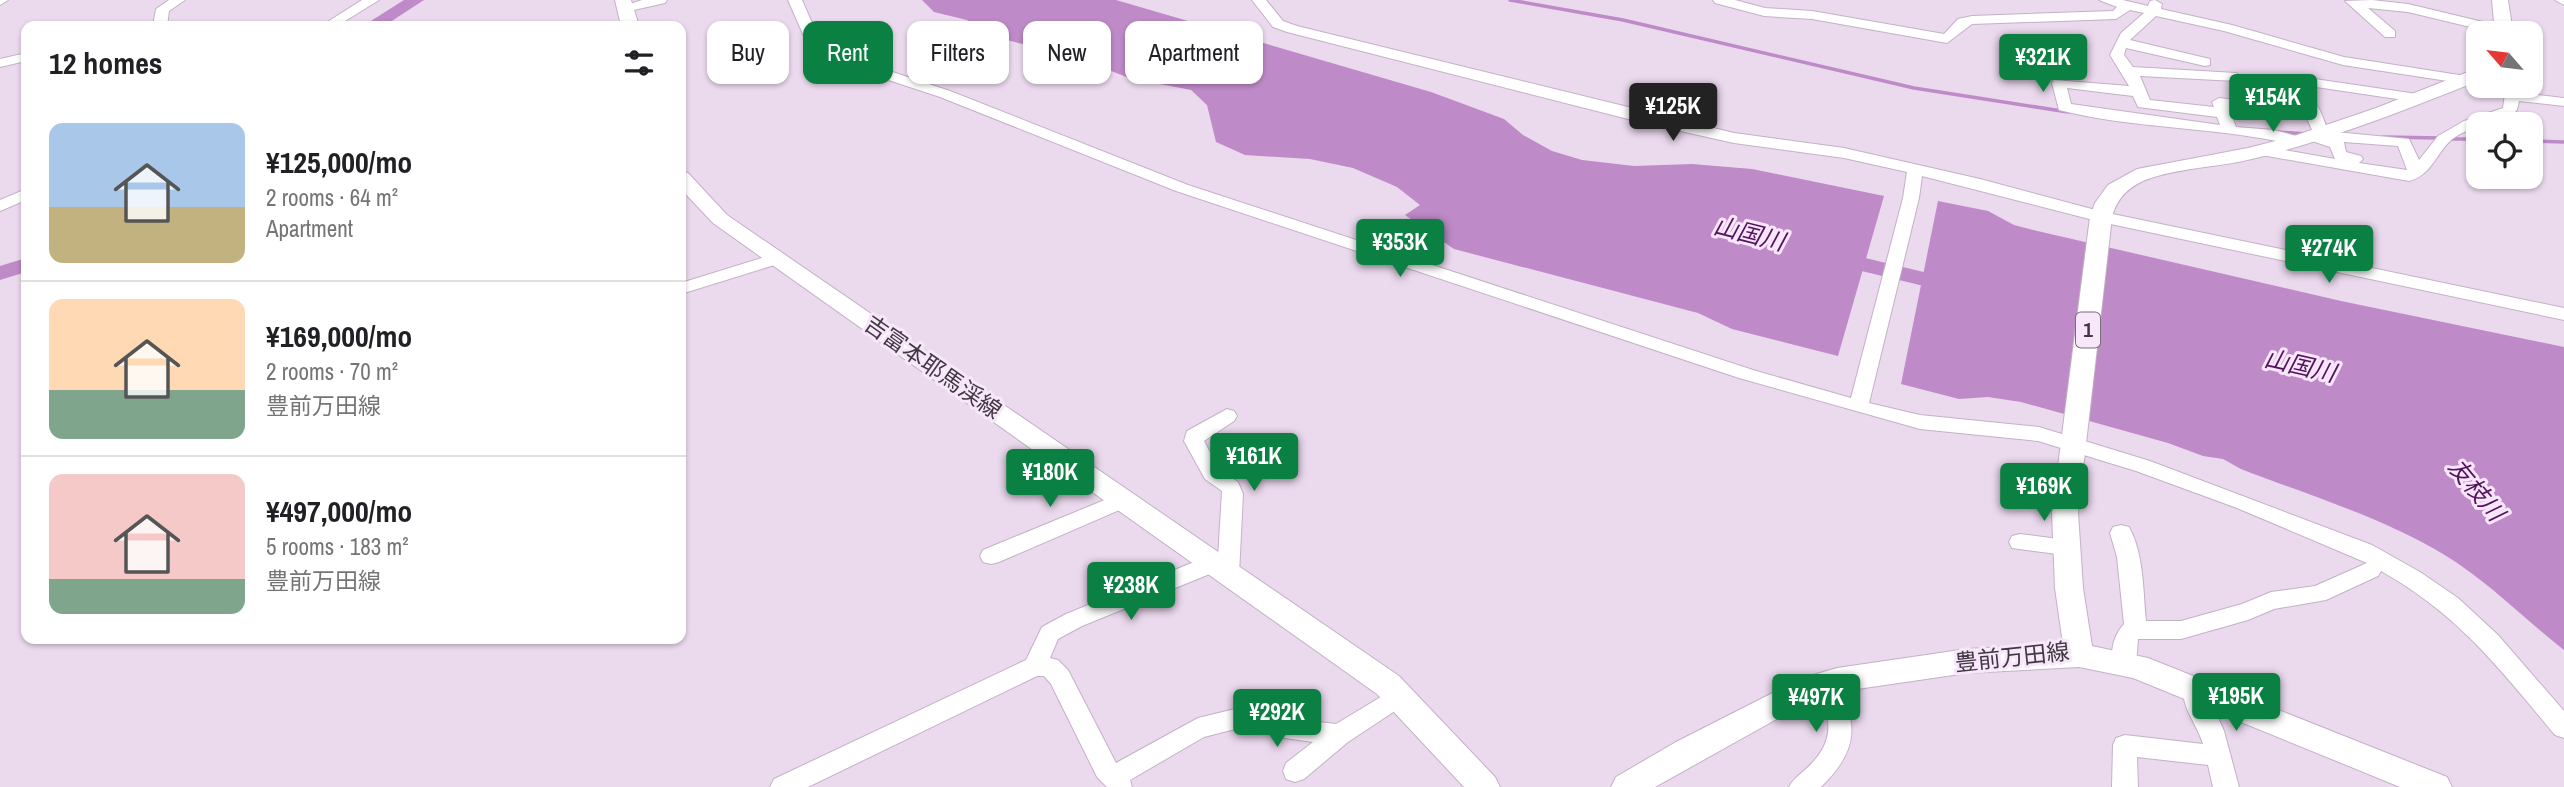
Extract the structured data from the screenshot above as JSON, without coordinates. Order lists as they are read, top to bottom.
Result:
{
  "streets": {
    "main road": ["1", "吉富本耶馬渓線", "豊前万田線"]
  },
  "water": ["山国川", "友枝川"],
  "north": "top left",
  "page": {
    "chip": [
      "Buy",
      "Rent",
      "Filters",
      "New",
      "Apartment"
    ],
    "heading": "12 homes",
    "price": [
      "¥321K",
      "¥154K",
      "¥125K",
      "¥353K",
      "¥274K",
      "¥161K",
      "¥180K",
      "¥169K",
      "¥238K",
      "¥195K",
      "¥497K",
      "¥292K"
    ],
    "list": [
      {
        "name": "¥125,000/mo",
        "note": "2 rooms · 64 m² · Apartment"
      },
      {
        "name": "¥169,000/mo",
        "note": "2 rooms · 70 m² · 豊前万田線"
      },
      {
        "name": "¥497,000/mo",
        "note": "5 rooms · 183 m² · 豊前万田線"
      }
    ]
  }
}
